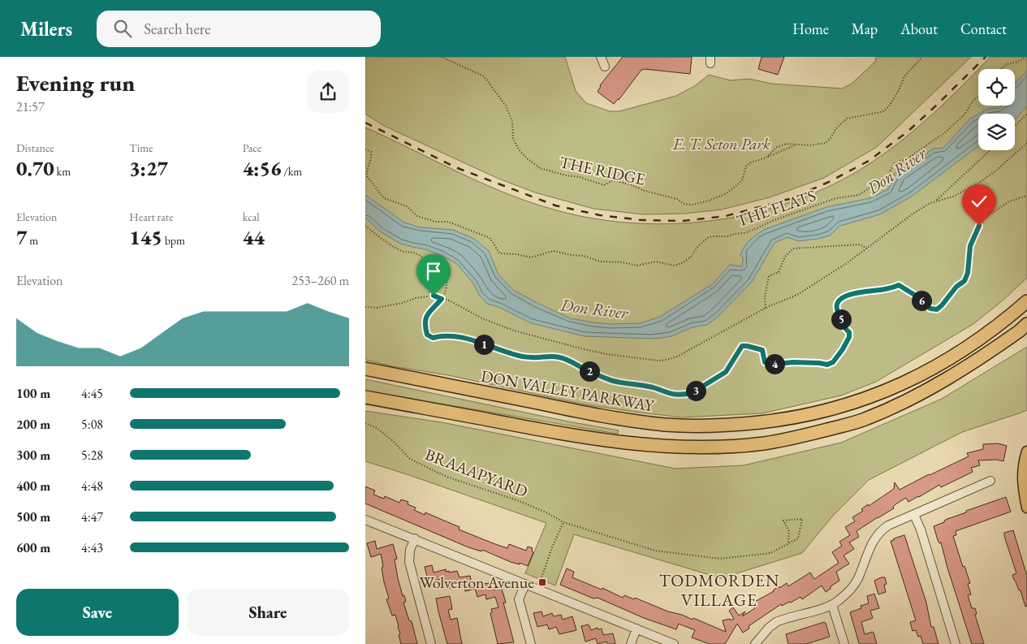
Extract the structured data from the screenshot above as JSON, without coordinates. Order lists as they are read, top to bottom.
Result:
{
  "streets": {
    "highway": ["DON VALLEY PARKWAY"],
    "path": ["THE RIDGE", "THE FLATS", "BRAAAPYARD"]
  },
  "districts": ["TODMORDEN VILLAGE"],
  "water": ["Don River"],
  "parks": ["E. T. Seton Park"],
  "places": {
    "transit": ["Wolverton Avenue"]
  },
  "page": {
    "header": "Milers",
    "search": "Search here",
    "nav": [
      "Home",
      "Map",
      "About",
      "Contact"
    ],
    "heading": ["Evening run", "21:57"],
    "stats": [
      ["Distance", "0.70 km"],
      ["Time", "3:27"],
      ["Pace", "4:56 /km"],
      ["Elevation", "7 m"],
      ["Heart rate", "145 bpm"],
      ["kcal", "44"]
    ],
    "chart": ["Elevation", "253–260 m"],
    "pins": [
      "6",
      "5",
      "1",
      "4",
      "2",
      "3"
    ],
    "list": [
      {
        "name": "100 m",
        "note": "4:45"
      },
      {
        "name": "200 m",
        "note": "5:08"
      },
      {
        "name": "300 m",
        "note": "5:28"
      },
      {
        "name": "400 m",
        "note": "4:48"
      },
      {
        "name": "500 m",
        "note": "4:47"
      },
      {
        "name": "600 m",
        "note": "4:43"
      }
    ],
    "buttons": ["Save", "Share"]
  }
}
